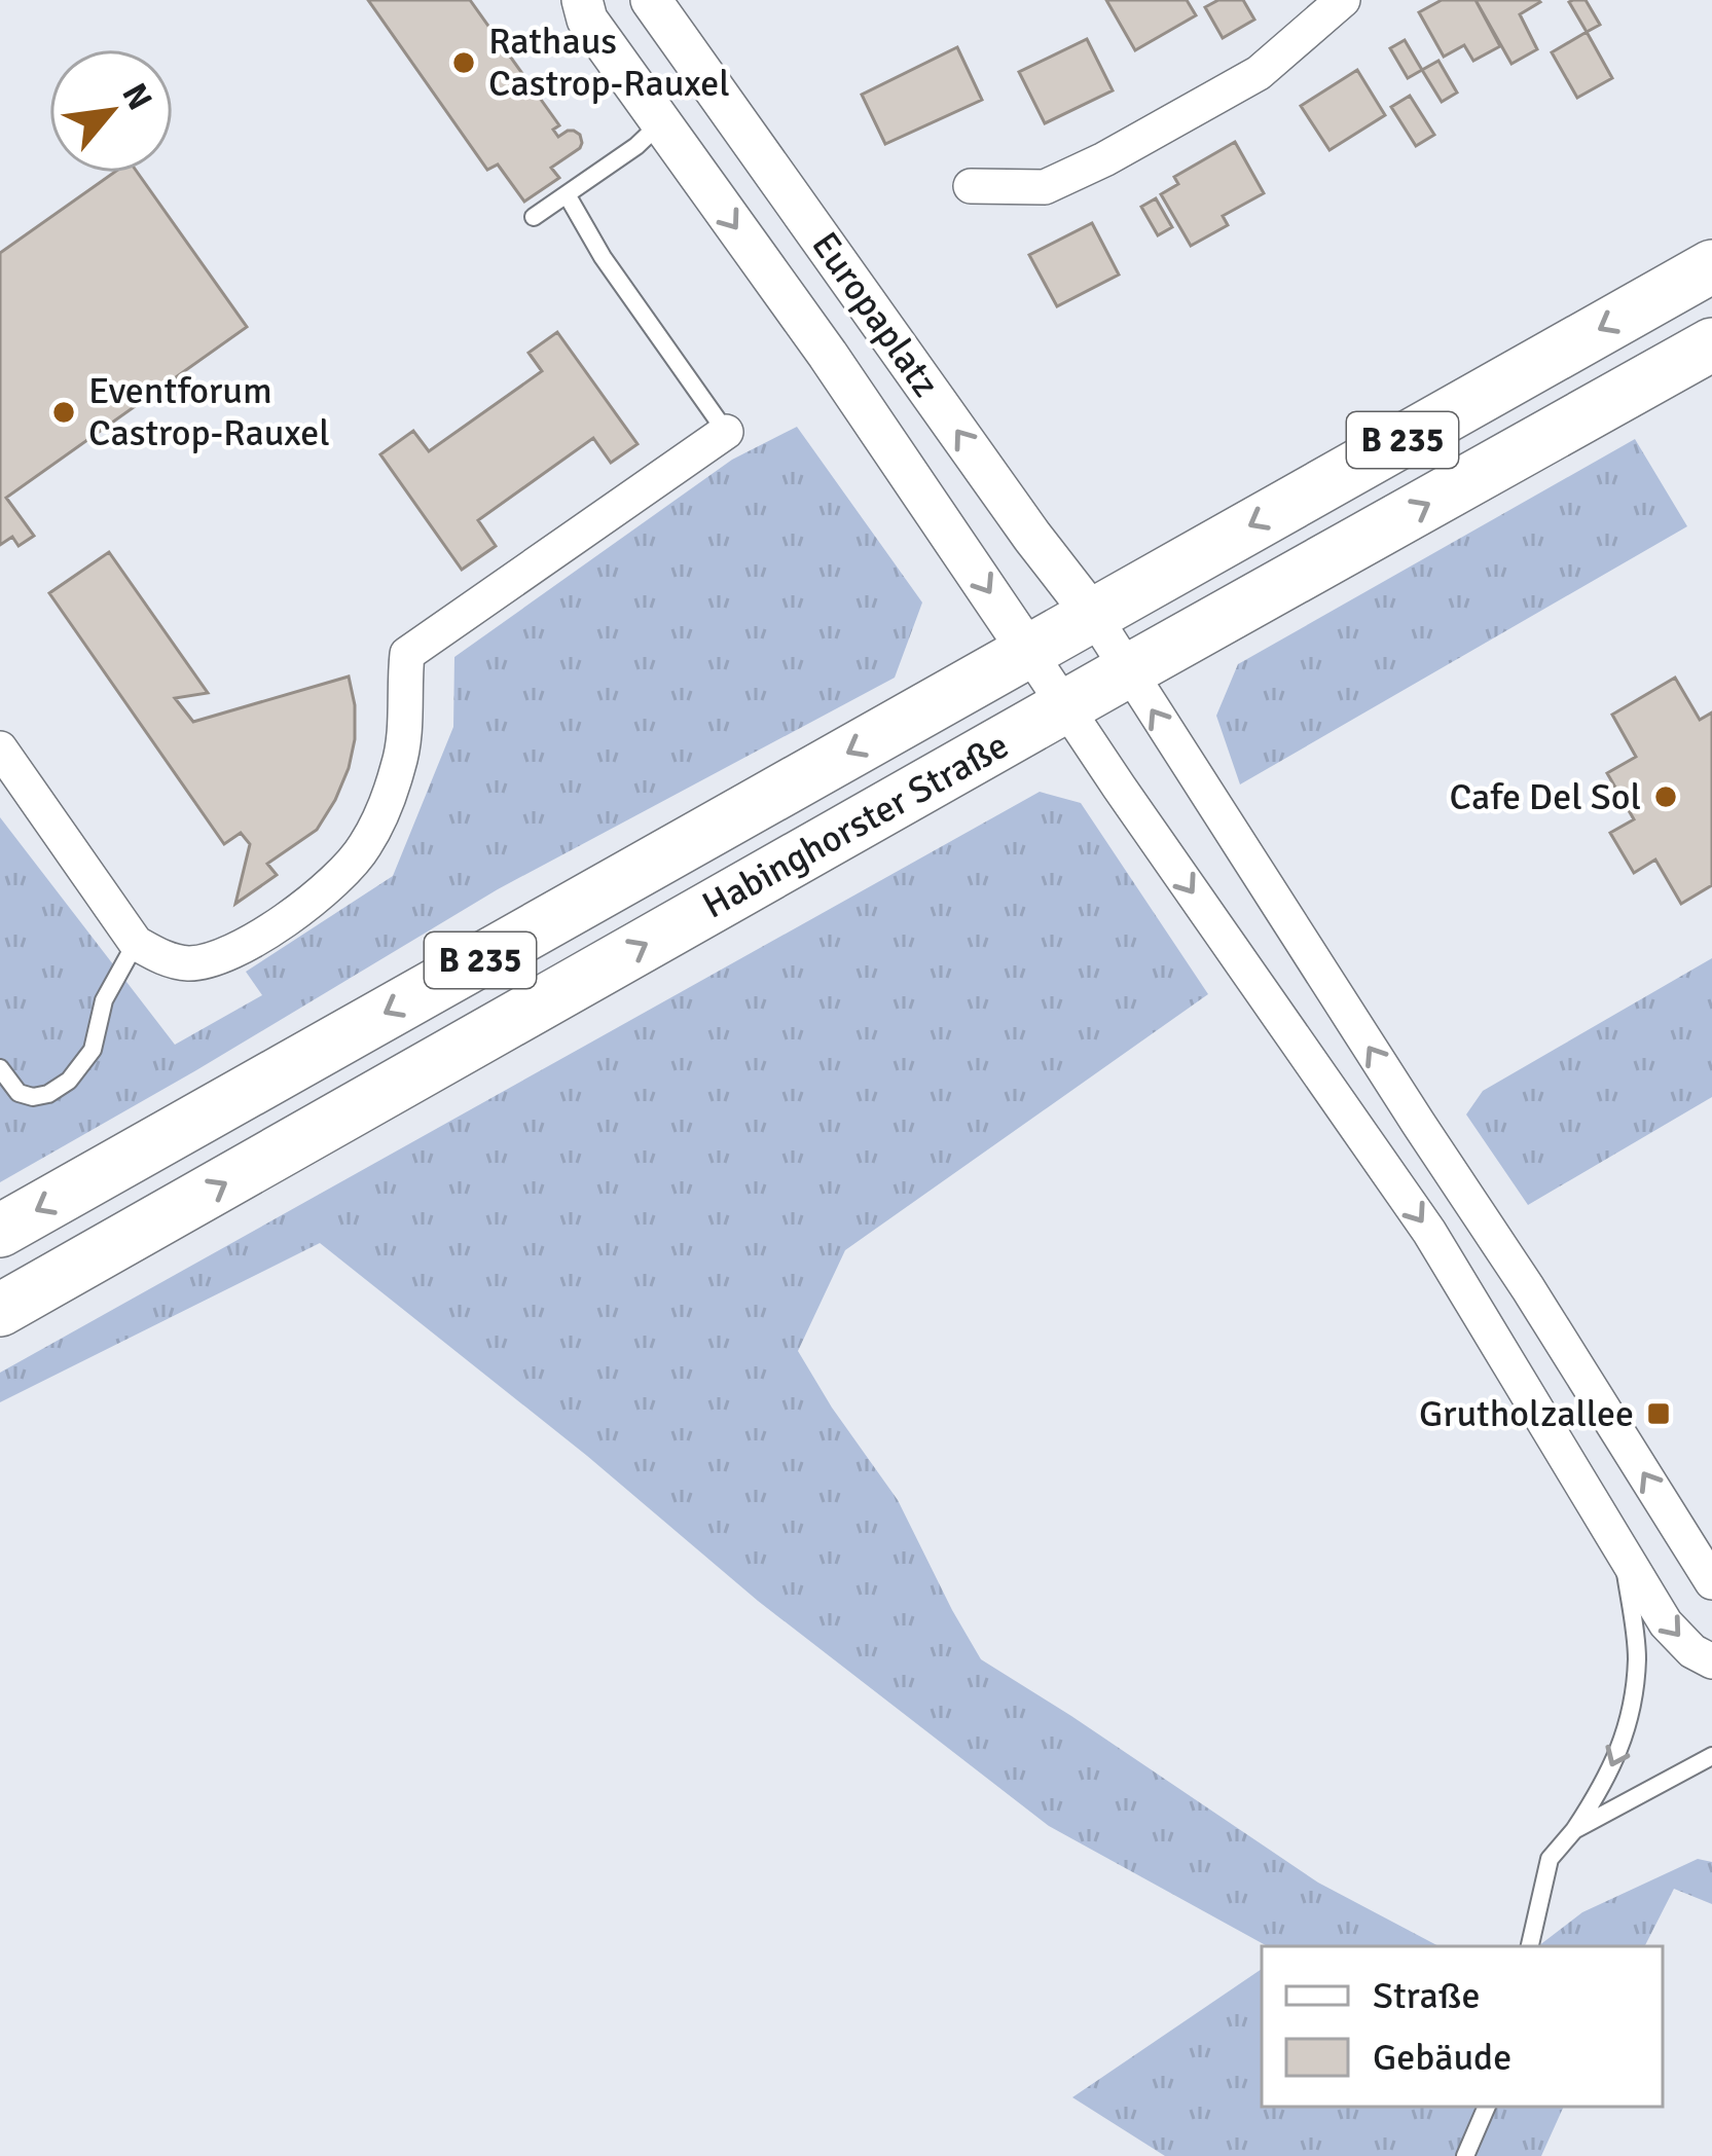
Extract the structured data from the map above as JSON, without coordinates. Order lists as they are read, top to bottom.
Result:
{
  "streets": {
    "main road": ["B 235", "Habinghorster Straße"],
    "street": ["Europaplatz"]
  },
  "crossings": [
    ["Europaplatz", "Habinghorster Straße"]
  ],
  "places": {
    "other": ["Rathaus Castrop-Rauxel", "Eventforum Castrop-Rauxel", "Cafe Del Sol"],
    "transit": ["Grutholzallee"]
  },
  "legend": ["Straße", "Gebäude"],
  "north": "top right"
}
